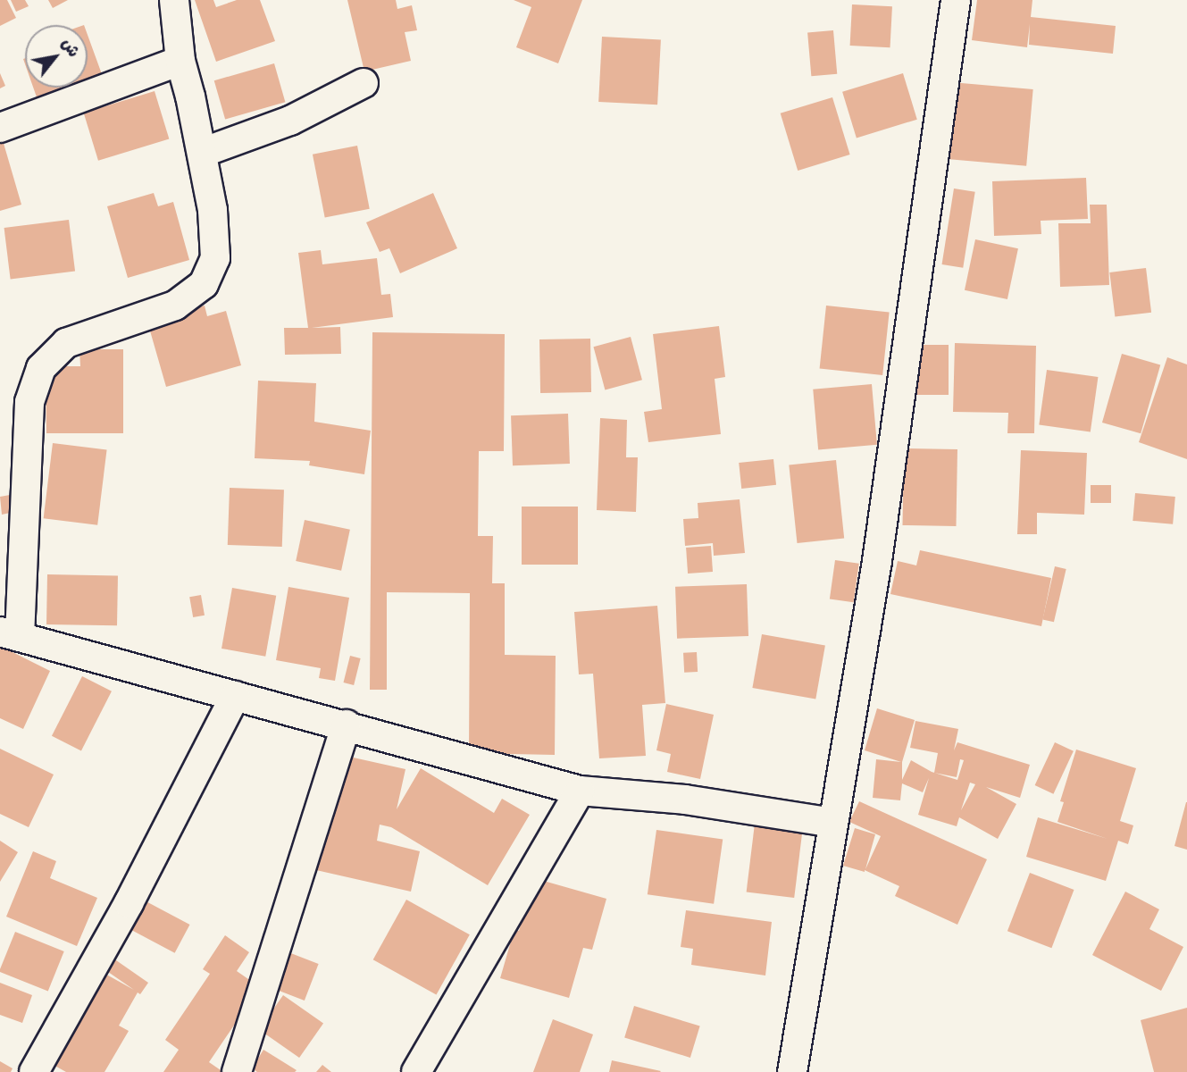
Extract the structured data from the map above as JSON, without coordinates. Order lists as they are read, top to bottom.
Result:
{
  "north": "top right"
}
